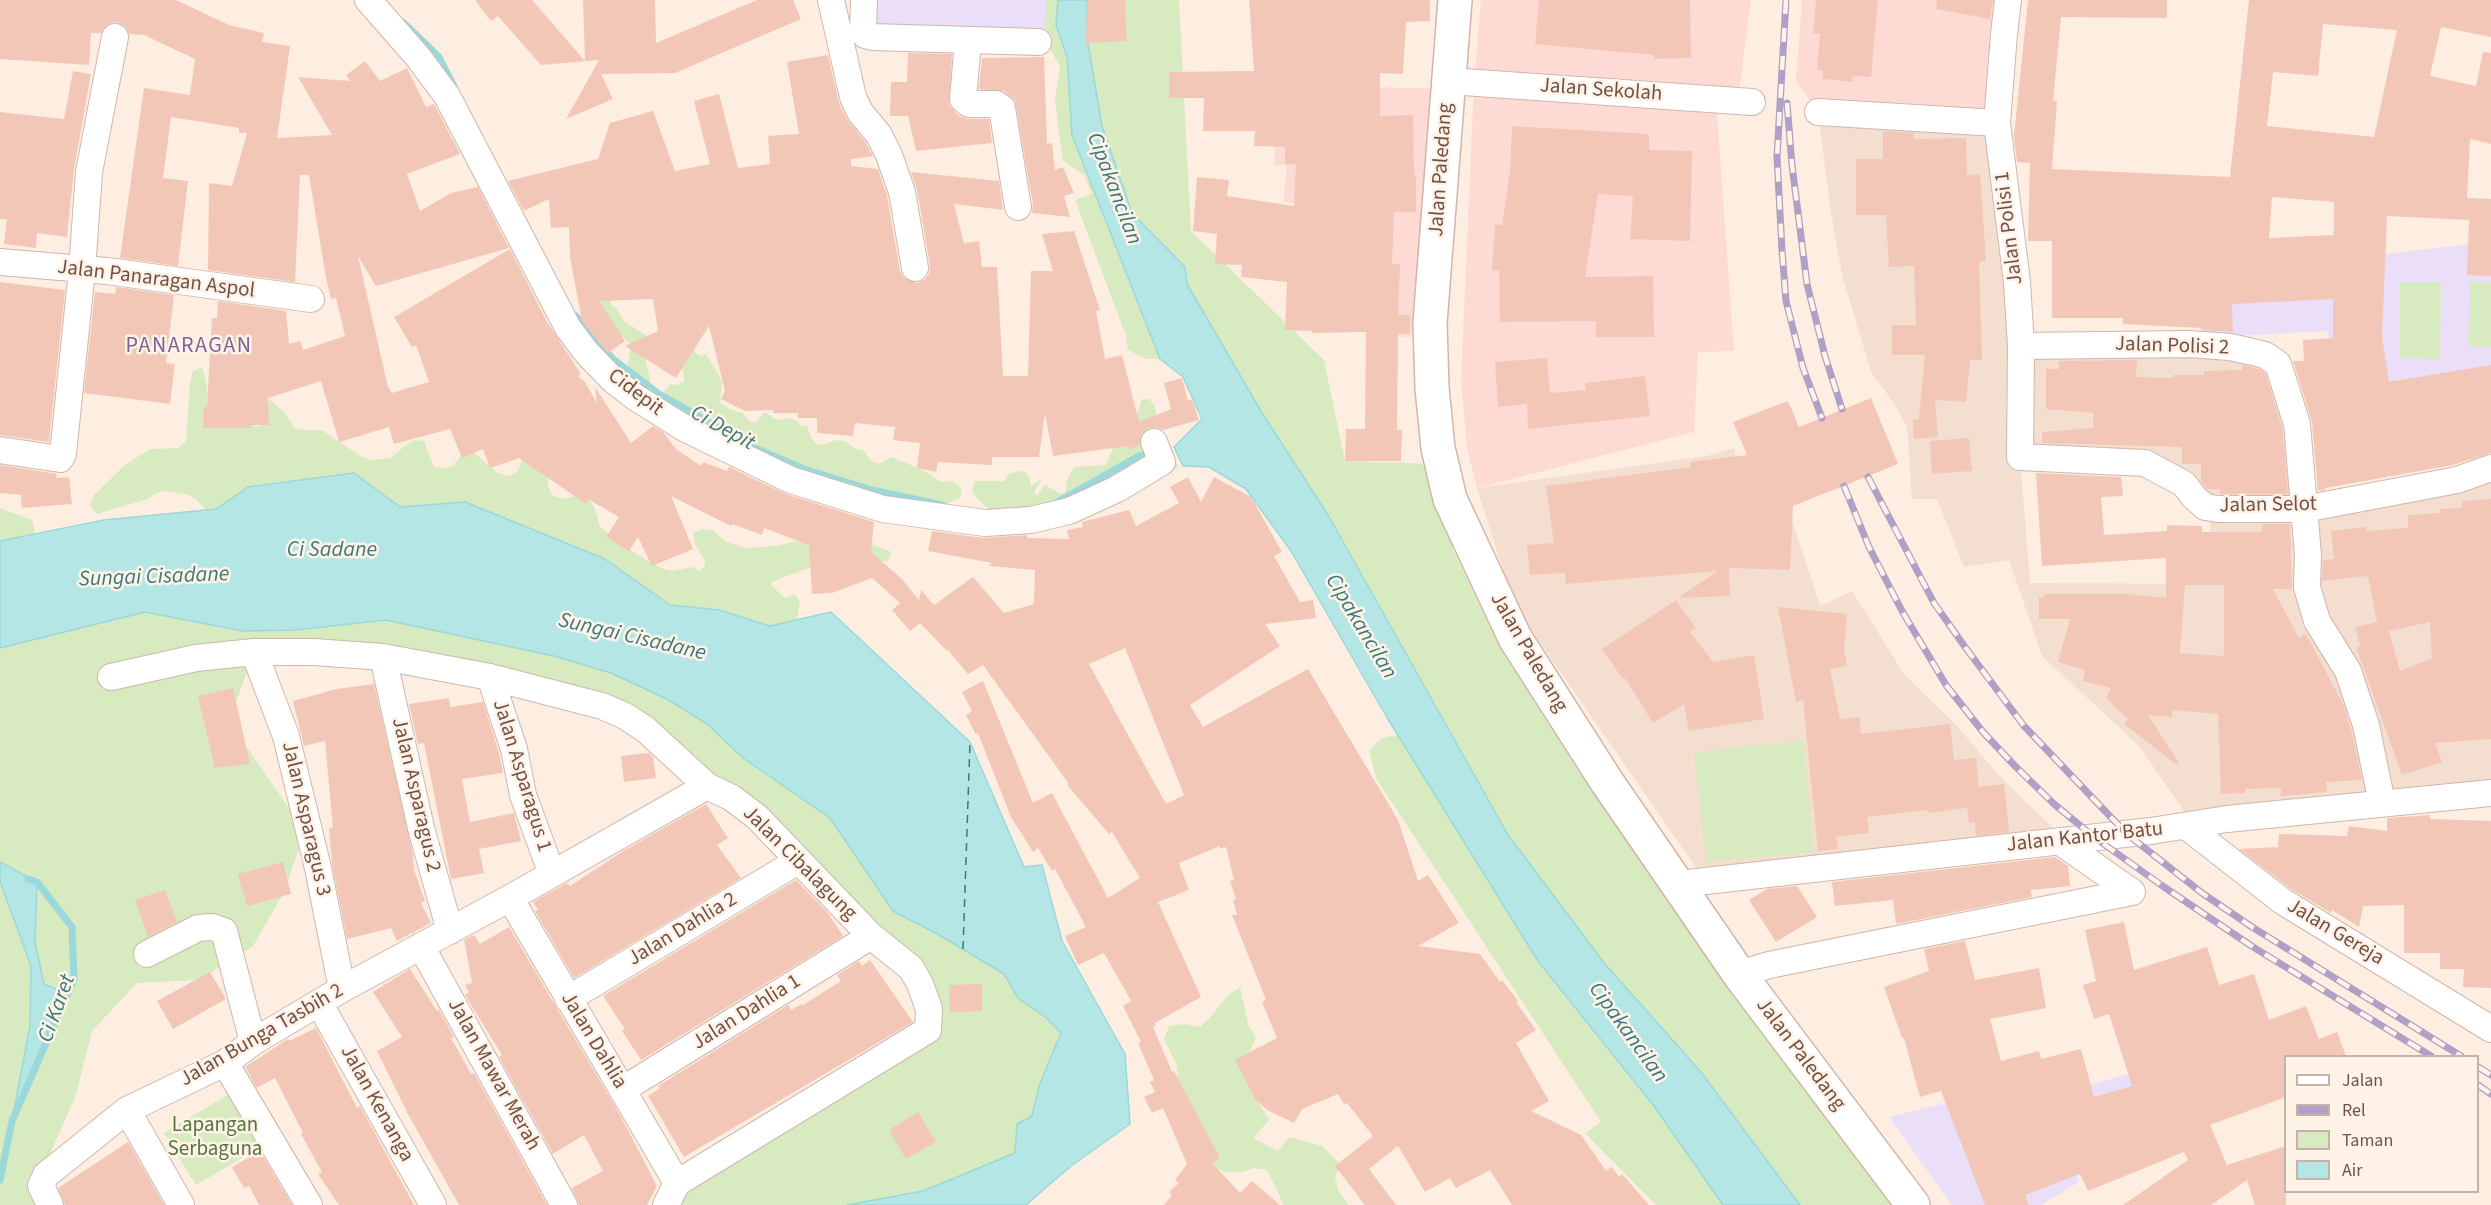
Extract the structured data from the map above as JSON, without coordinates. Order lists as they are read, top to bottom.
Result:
{
  "streets": {
    "street": [
      "Jalan Sekolah",
      "Jalan Paledang",
      "Jalan Polisi 1",
      "Jalan Panaragan Aspol",
      "Jalan Polisi 2",
      "Cidepit",
      "Jalan Selot",
      "Jalan Asparagus 1",
      "Jalan Asparagus 2",
      "Jalan Asparagus 3",
      "Jalan Kantor Batu",
      "Jalan Cibalagung",
      "Jalan Dahlia 2",
      "Jalan Gereja",
      "Jalan Dahlia 1",
      "Jalan Bunga Tasbih 2",
      "Jalan Dahlia",
      "Jalan Mawar Merah",
      "Jalan Kenanga"
    ]
  },
  "crossings": [
    ["Jalan Sekolah", "Jalan Paledang"],
    ["Jalan Paledang", "Jalan Kantor Batu"],
    ["Jalan Polisi 1", "Jalan Polisi 2"],
    ["Jalan Polisi 1", "Jalan Selot"],
    ["Jalan Polisi 2", "Jalan Selot"],
    ["Jalan Polisi 2", "Jalan Kantor Batu"],
    ["Jalan Asparagus 1", "Jalan Cibalagung"],
    ["Jalan Asparagus 1", "Jalan Bunga Tasbih 2"],
    ["Jalan Asparagus 2", "Jalan Cibalagung"],
    ["Jalan Asparagus 2", "Jalan Bunga Tasbih 2"],
    ["Jalan Asparagus 3", "Jalan Cibalagung"],
    ["Jalan Asparagus 3", "Jalan Bunga Tasbih 2"],
    ["Jalan Kantor Batu", "Jalan Gereja"],
    ["Jalan Cibalagung", "Jalan Dahlia 2"],
    ["Jalan Cibalagung", "Jalan Dahlia 1"],
    ["Jalan Cibalagung", "Jalan Bunga Tasbih 2"],
    ["Jalan Cibalagung", "Jalan Dahlia"],
    ["Jalan Dahlia 2", "Jalan Dahlia"],
    ["Jalan Dahlia 1", "Jalan Dahlia"],
    ["Jalan Bunga Tasbih 2", "Jalan Dahlia"],
    ["Jalan Bunga Tasbih 2", "Jalan Mawar Merah"],
    ["Jalan Bunga Tasbih 2", "Jalan Kenanga"]
  ],
  "districts": ["PANARAGAN"],
  "water": [
    "Cipakancilan",
    "Ci Depit",
    "Ci Sadane",
    "Sungai Cisadane",
    "Ci Karet"
  ],
  "parks": ["Lapangan Serbaguna"],
  "legend": [
    "Jalan",
    "Rel",
    "Taman",
    "Air"
  ]
}
